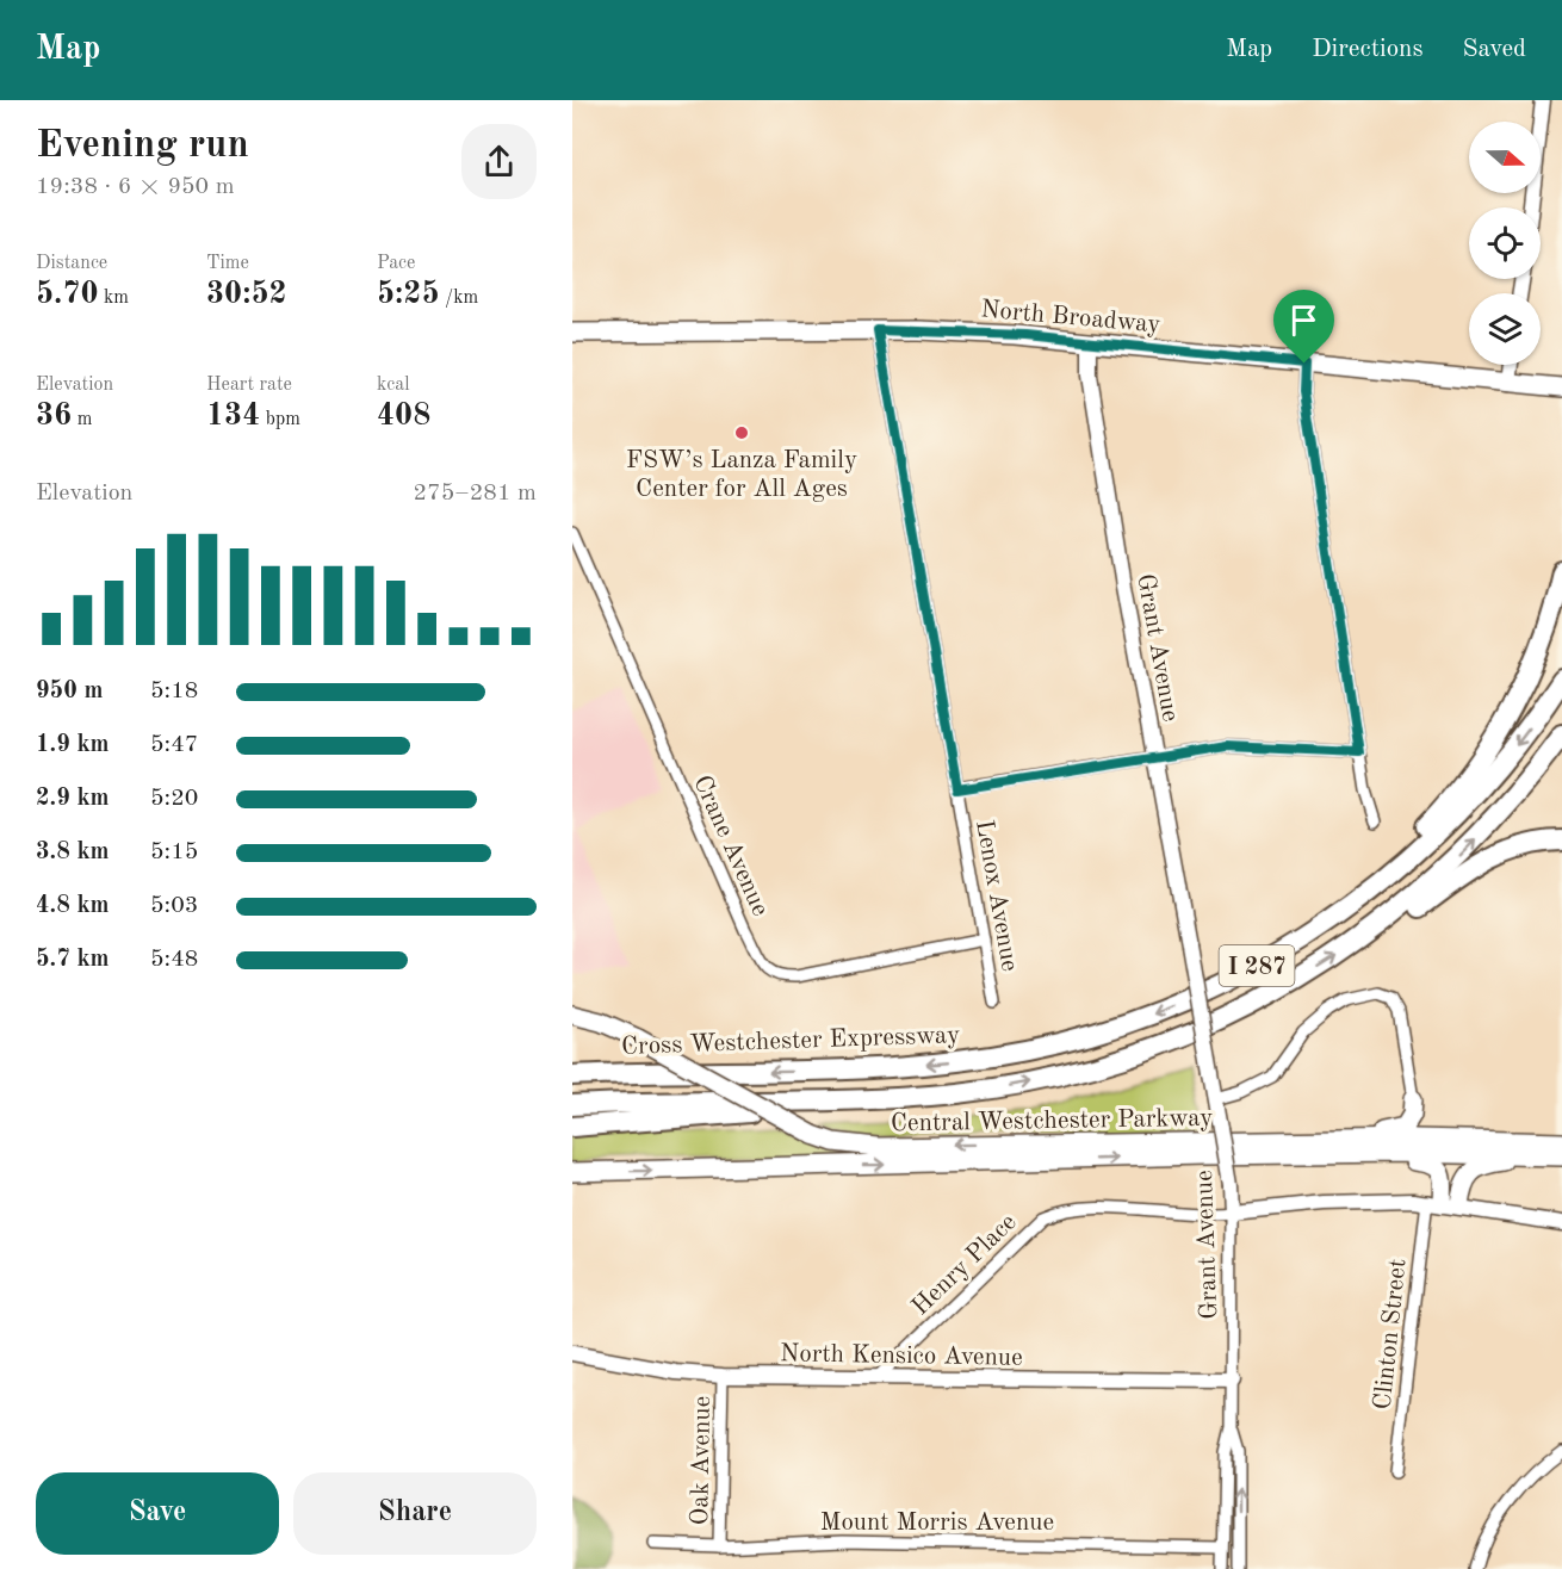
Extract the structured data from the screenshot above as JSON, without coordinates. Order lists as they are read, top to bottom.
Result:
{
  "streets": {
    "highway": ["I 287", "Cross Westchester Expressway"],
    "main road": ["North Broadway", "Central Westchester Parkway"],
    "street": [
      "Grant Avenue",
      "Crane Avenue",
      "Lenox Avenue",
      "Henry Place",
      "Clinton Street",
      "North Kensico Avenue",
      "Oak Avenue",
      "Mount Morris Avenue"
    ]
  },
  "crossings": [
    ["North Broadway", "Grant Avenue"],
    ["North Broadway", "Lenox Avenue"],
    ["Grant Avenue", "Henry Place"],
    ["Grant Avenue", "North Kensico Avenue"],
    ["Grant Avenue", "Mount Morris Avenue"],
    ["Crane Avenue", "Lenox Avenue"],
    ["Henry Place", "North Kensico Avenue"],
    ["North Kensico Avenue", "Oak Avenue"],
    ["Oak Avenue", "Mount Morris Avenue"]
  ],
  "places": ["FSW’s Lanza Family Center for All Ages"],
  "north": "right",
  "page": {
    "header": "Map",
    "nav": ["Map", "Directions", "Saved"],
    "heading": ["Evening run", "19:38 · 6 × 950 m"],
    "stats": [
      ["Distance", "5.70 km"],
      ["Time", "30:52"],
      ["Pace", "5:25 /km"],
      ["Elevation", "36 m"],
      ["Heart rate", "134 bpm"],
      ["kcal", "408"]
    ],
    "chart": ["Elevation", "275–281 m"],
    "list": [
      {
        "name": "950 m",
        "note": "5:18"
      },
      {
        "name": "1.9 km",
        "note": "5:47"
      },
      {
        "name": "2.9 km",
        "note": "5:20"
      },
      {
        "name": "3.8 km",
        "note": "5:15"
      },
      {
        "name": "4.8 km",
        "note": "5:03"
      },
      {
        "name": "5.7 km",
        "note": "5:48"
      }
    ],
    "buttons": ["Save", "Share"]
  }
}
